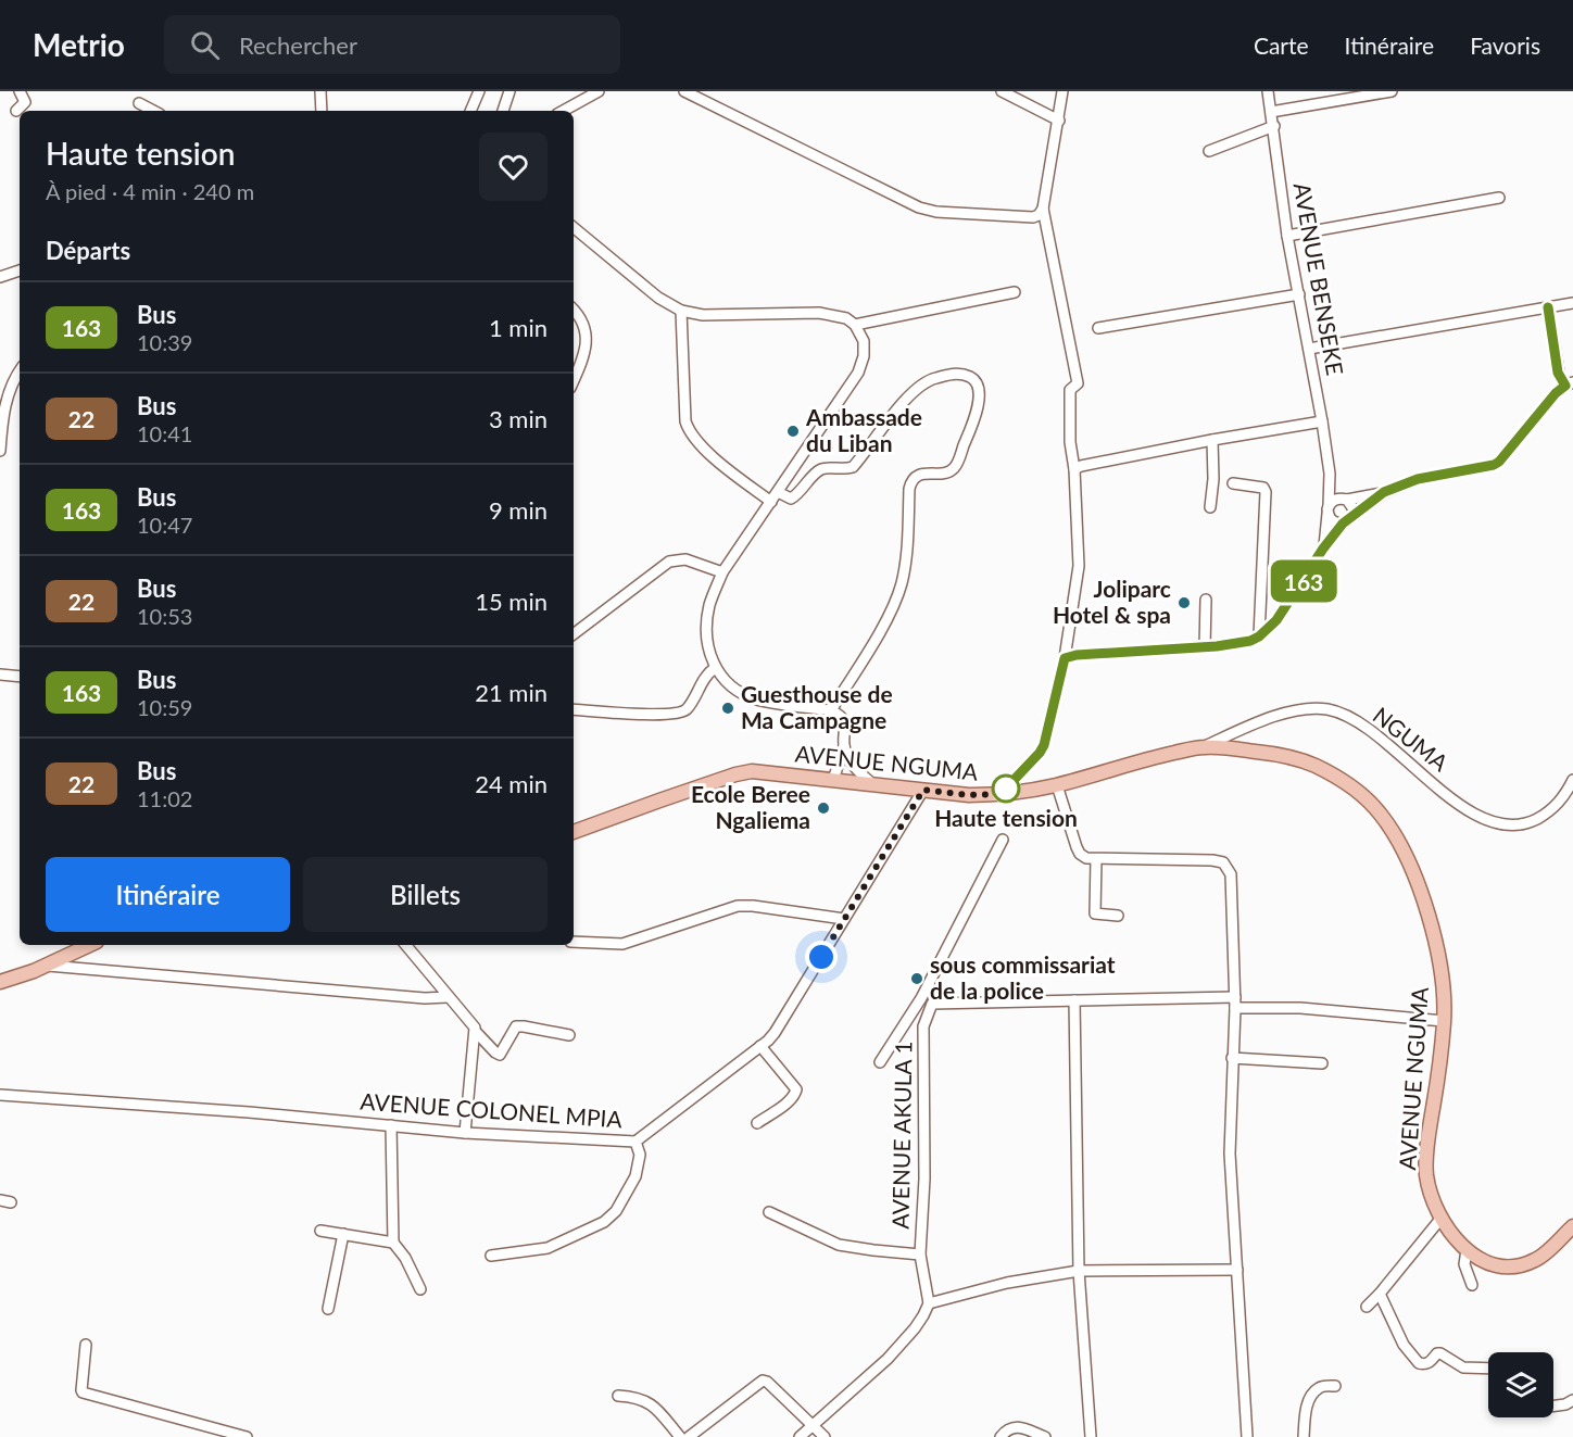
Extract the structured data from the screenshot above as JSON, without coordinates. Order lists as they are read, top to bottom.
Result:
{
  "streets": {
    "main road": ["AVENUE NGUMA"],
    "street": [
      "AVENUE BENSEKE",
      "NGUMA",
      "AVENUE COLONEL MPIA",
      "AVENUE AKULA 1"
    ]
  },
  "crossings": [
    ["NGUMA", "AVENUE NGUMA"],
    ["AVENUE NGUMA", "AVENUE COLONEL MPIA"]
  ],
  "places": [
    "Ambassade du Liban",
    "Joliparc Hotel & spa",
    "Guesthouse de Ma Campagne",
    "Haute tension",
    "Ecole Beree Ngaliema",
    "sous commissariat de la police"
  ],
  "lines": ["bus line 163"],
  "page": {
    "header": "Metrio",
    "search": "Rechercher",
    "nav": ["Carte", "Itinéraire", "Favoris"],
    "on_map": "163",
    "heading": [
      ["Haute tension", "À pied · 4 min · 240 m"],
      "Départs"
    ],
    "list": [
      {
        "mark": "163",
        "name": "Bus",
        "note": "10:39",
        "value": "1 min"
      },
      {
        "mark": "22",
        "name": "Bus",
        "note": "10:41",
        "value": "3 min"
      },
      {
        "mark": "163",
        "name": "Bus",
        "note": "10:47",
        "value": "9 min"
      },
      {
        "mark": "22",
        "name": "Bus",
        "note": "10:53",
        "value": "15 min"
      },
      {
        "mark": "163",
        "name": "Bus",
        "note": "10:59",
        "value": "21 min"
      },
      {
        "mark": "22",
        "name": "Bus",
        "note": "11:02",
        "value": "24 min"
      }
    ],
    "buttons": ["Itinéraire", "Billets"]
  }
}
